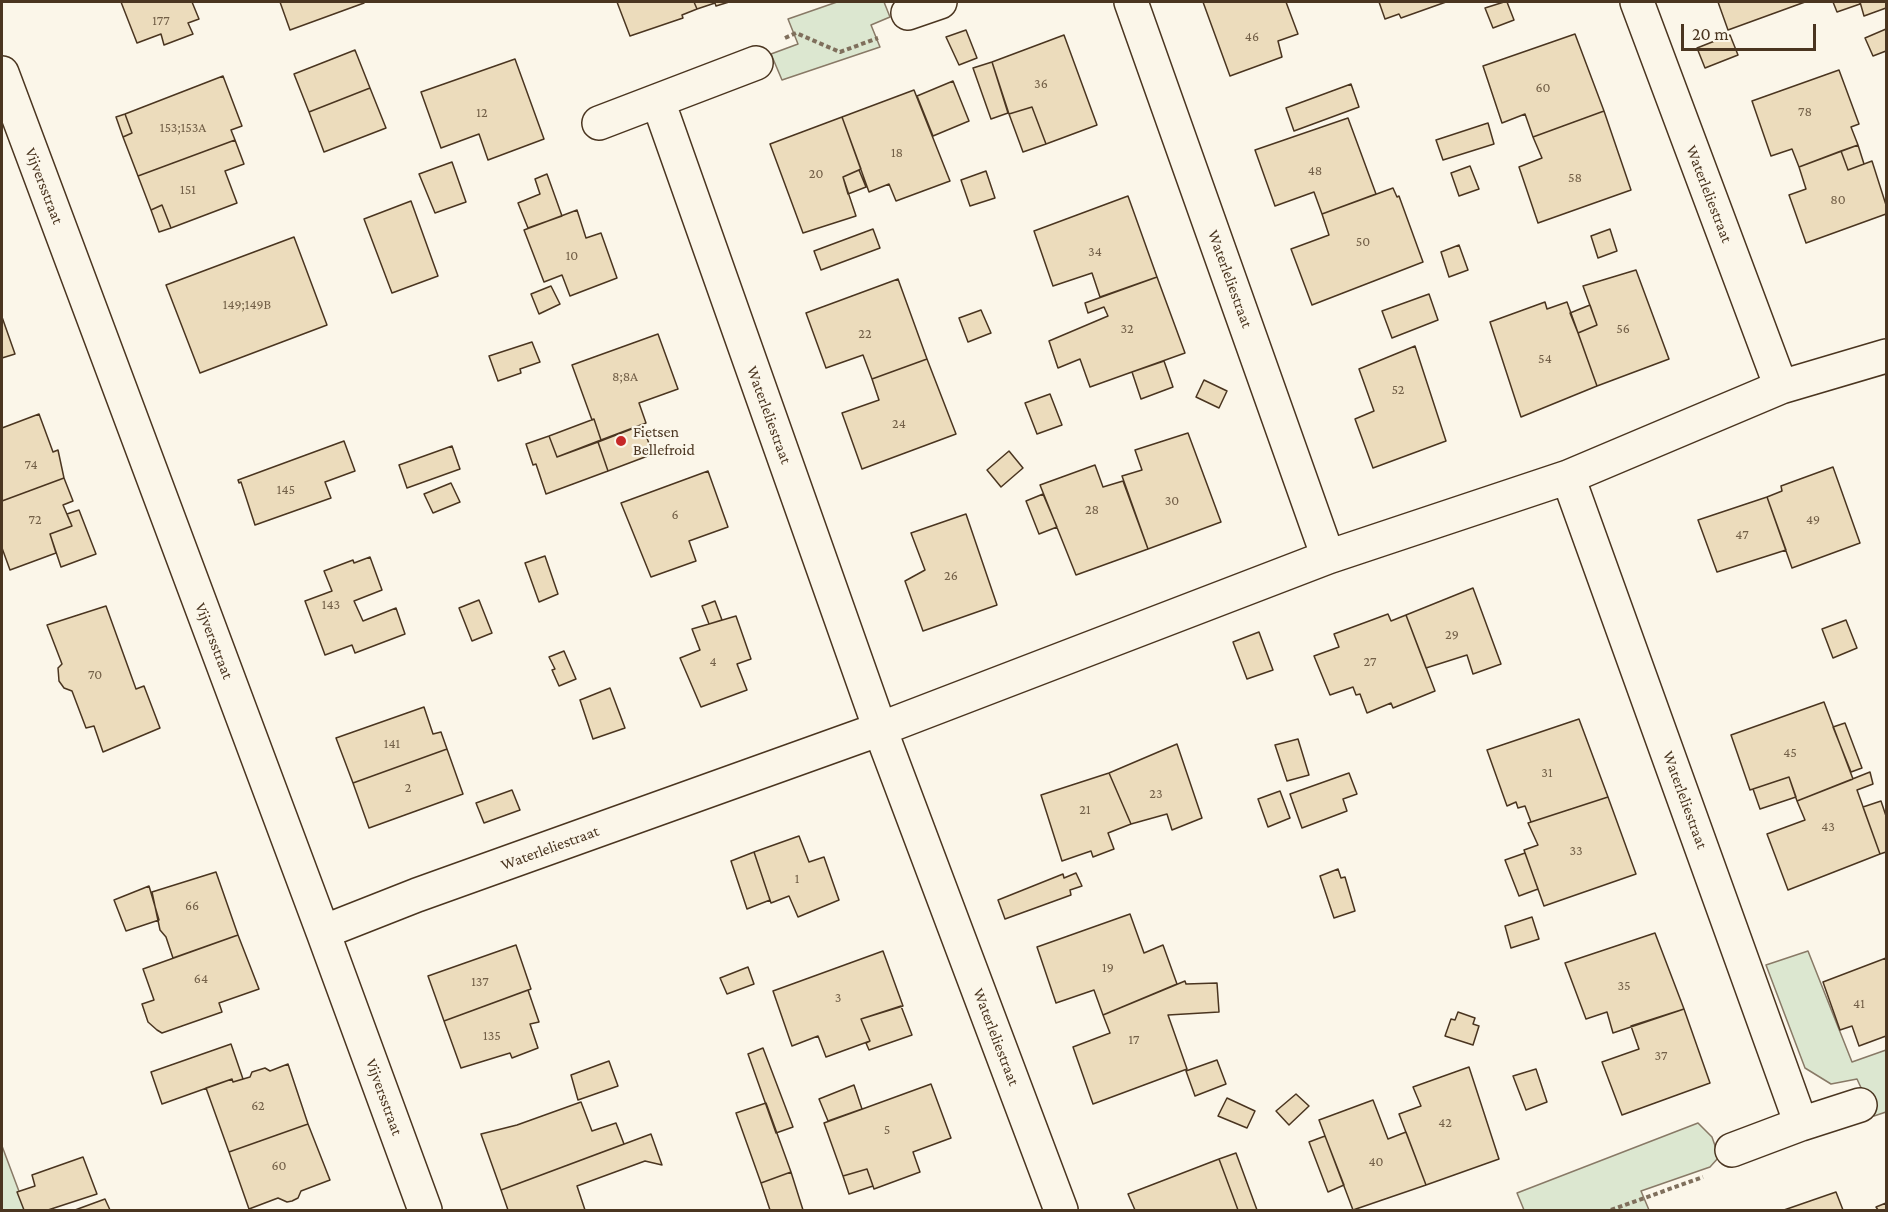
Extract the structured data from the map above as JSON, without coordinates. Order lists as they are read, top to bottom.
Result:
{
  "streets": {
    "street": ["Vijversstraat", "Waterleliestraat"]
  },
  "crossings": [
    ["Vijversstraat", "Waterleliestraat"]
  ],
  "places": ["Fietsen Bellefroid"],
  "house_numbers": [
    "177",
    "46",
    "36",
    "60",
    "78",
    "12",
    "153;153A",
    "18",
    "48",
    "20",
    "58",
    "151",
    "80",
    "50",
    "34",
    "10",
    "149;149B",
    "32",
    "56",
    "22",
    "54",
    "8;8A",
    "52",
    "24",
    "74",
    "145",
    "30",
    "28",
    "6",
    "72",
    "49",
    "47",
    "26",
    "143",
    "29",
    "4",
    "27",
    "70",
    "141",
    "45",
    "31",
    "2",
    "23",
    "21",
    "43",
    "33",
    "1",
    "66",
    "19",
    "64",
    "137",
    "35",
    "3",
    "41",
    "135",
    "17",
    "37",
    "62",
    "42",
    "5",
    "40",
    "60"
  ],
  "scale_bar": "20 m"
}
